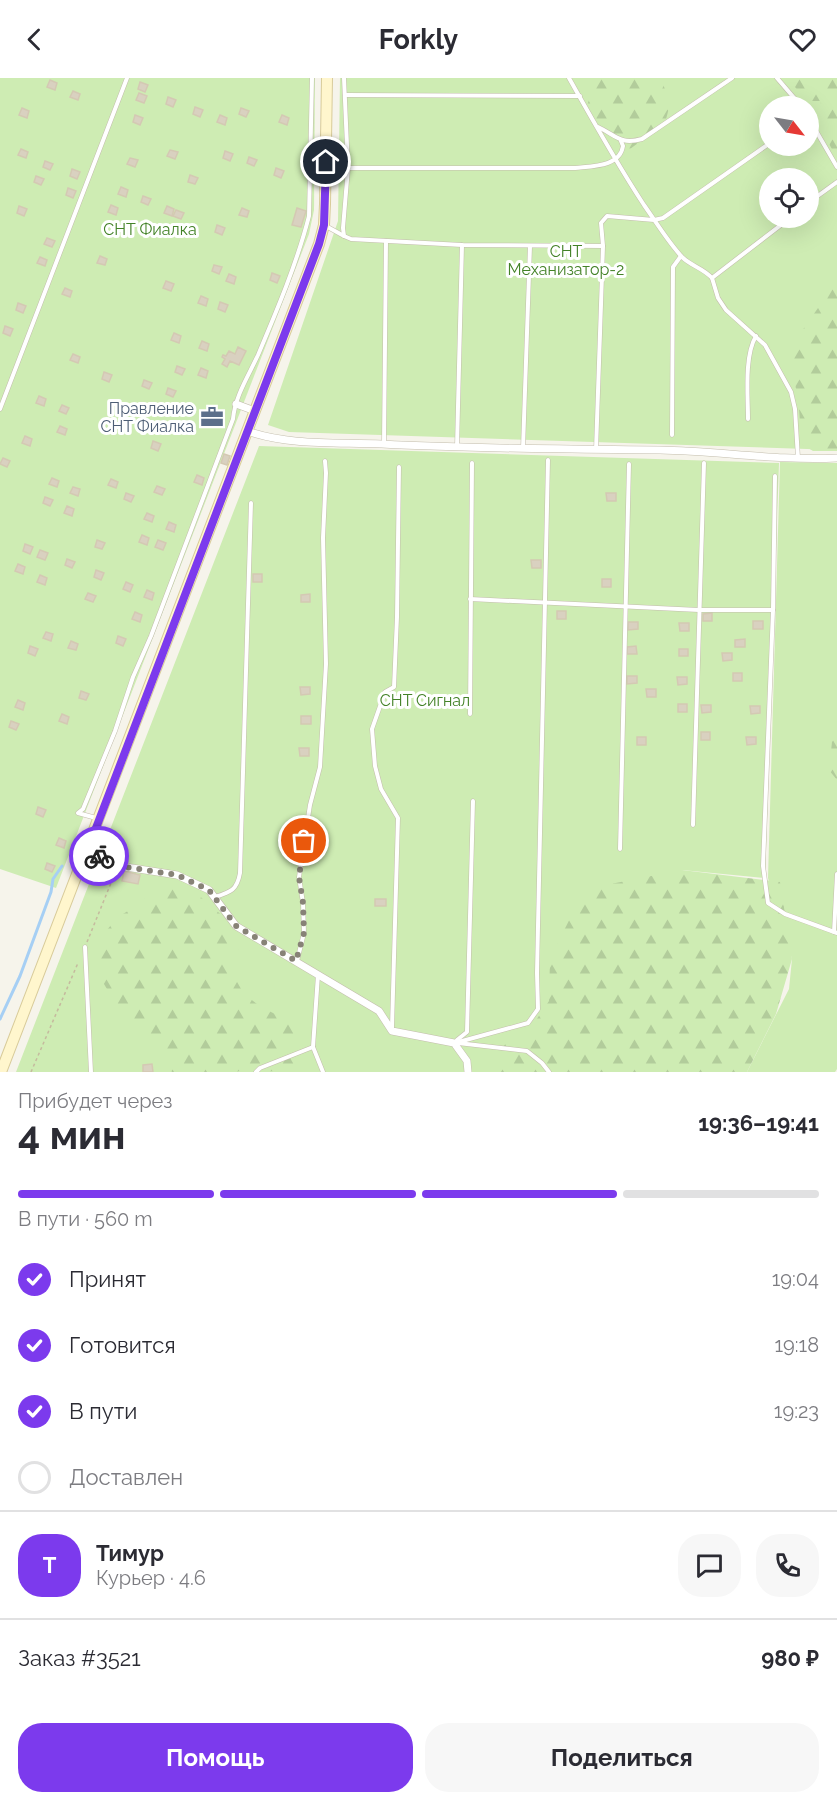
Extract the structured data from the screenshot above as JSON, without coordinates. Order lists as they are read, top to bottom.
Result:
{
  "parks": ["СНТ Фиалка", "СНТ Механизатор-2", "СНТ Сигнал"],
  "places": {
    "office": ["Правление СНТ Фиалка"]
  },
  "north": "bottom right",
  "page": {
    "header": "Forkly",
    "heading": ["4 мин", "Прибудет через", "19:36–19:41"],
    "panel": [
      "Тимур",
      "Курьер · 4.6",
      "Заказ #3521",
      "980 ₽"
    ],
    "bar": "В пути · 560 m",
    "list": [
      ["Принят", "19:04"],
      ["Готовится", "19:18"],
      ["В пути", "19:23"],
      "Доставлен"
    ],
    "round": "Т",
    "buttons": ["Помощь", "Поделиться"]
  }
}
